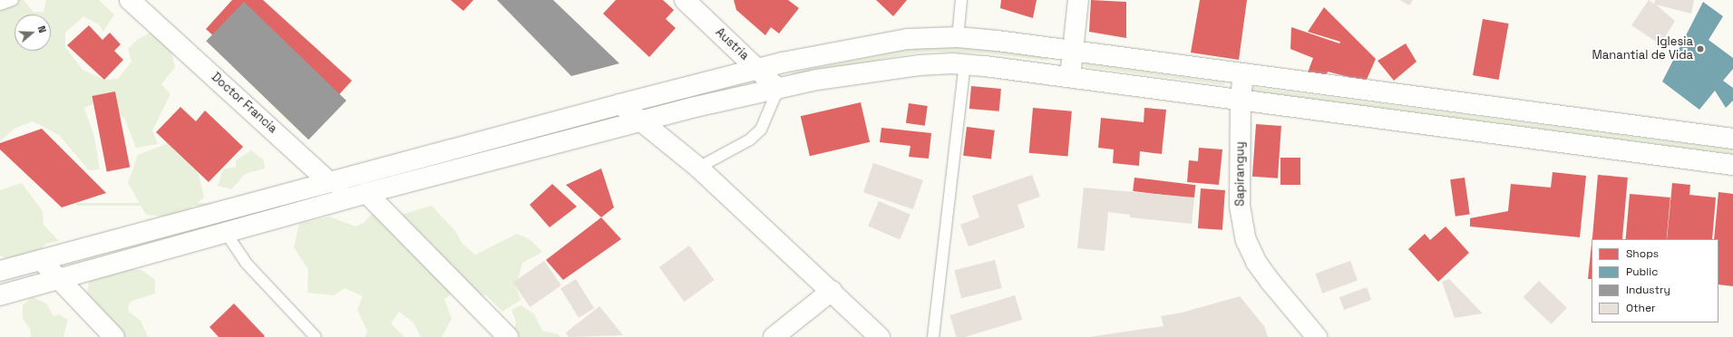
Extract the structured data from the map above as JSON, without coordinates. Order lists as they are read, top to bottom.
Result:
{
  "streets": {
    "main road": ["Austria", "Doctor Francia", "Sapiranguy"]
  },
  "places": ["Iglesia Manantial de Vida"],
  "legend": [
    "Shops",
    "Public",
    "Industry",
    "Other"
  ],
  "north": "right"
}
